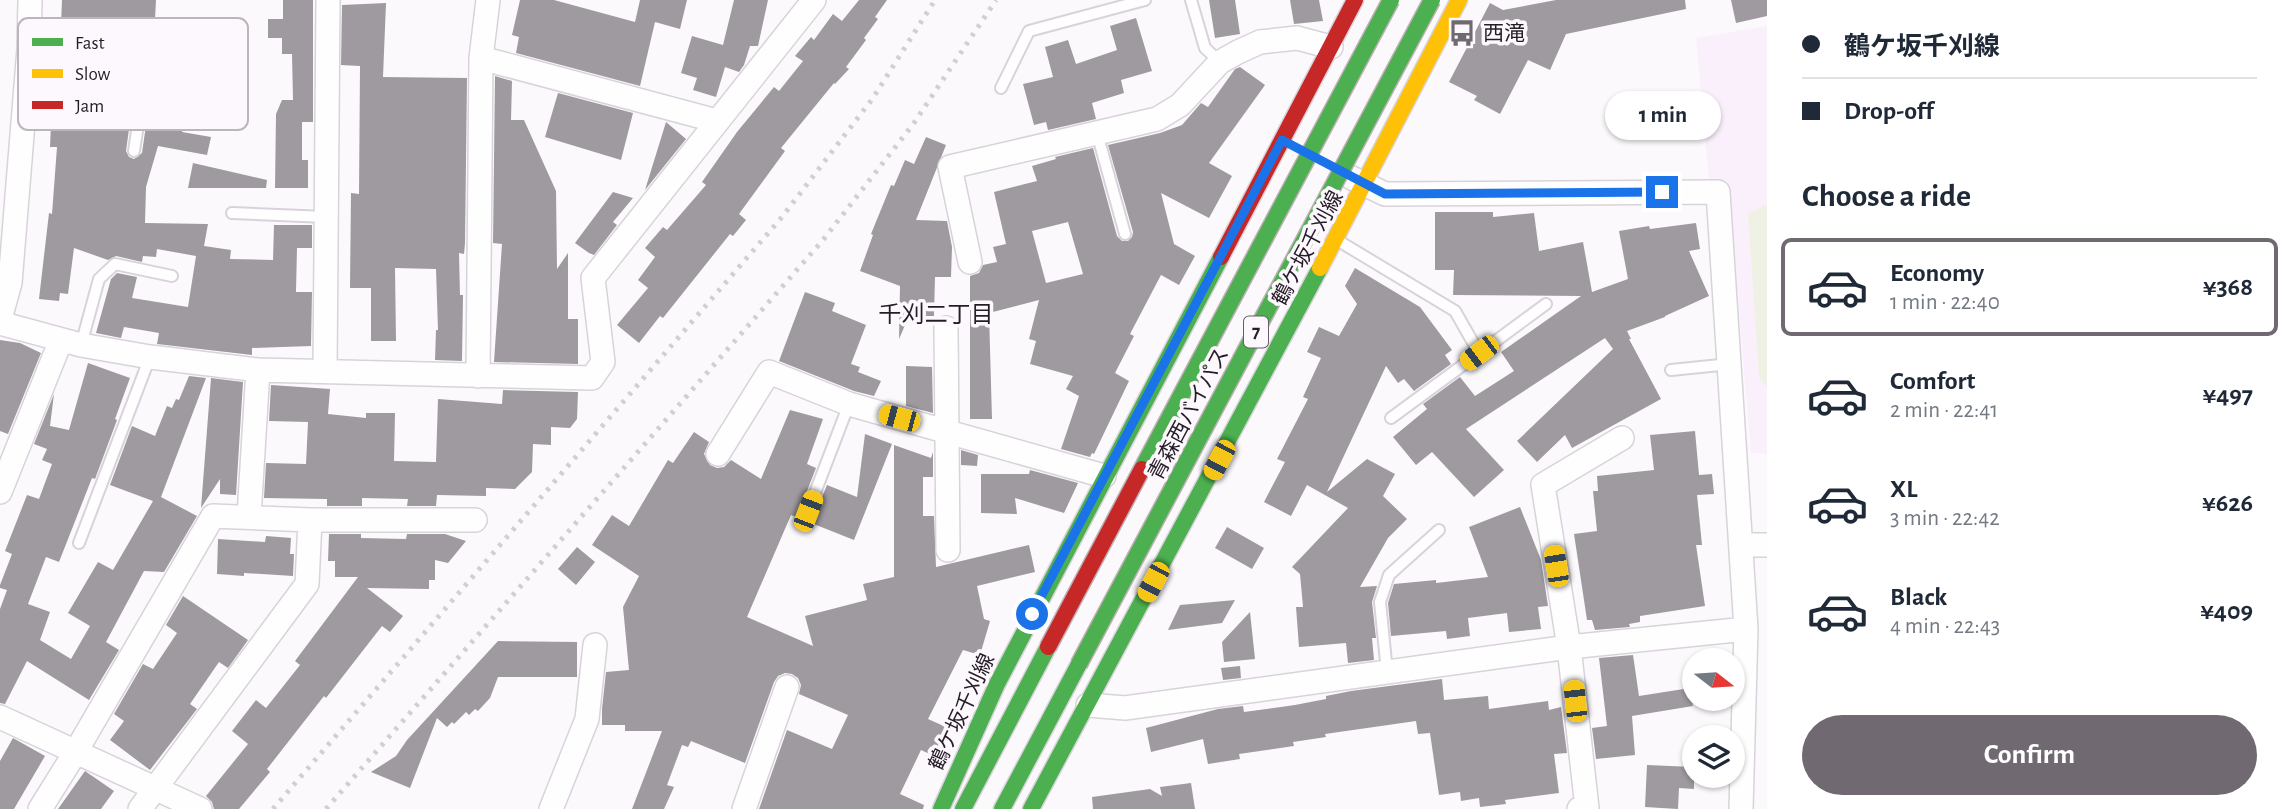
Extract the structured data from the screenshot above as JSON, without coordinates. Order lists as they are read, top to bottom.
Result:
{
  "streets": {
    "main road": ["鶴ケ坂千刈線", "7", "青森西バイパス"]
  },
  "districts": ["千刈二丁目"],
  "places": {
    "bus stop": ["西滝"]
  },
  "legend": ["Fast", "Slow", "Jam"],
  "north": "right",
  "page": {
    "banner": ["鶴ケ坂千刈線", "Drop-off"],
    "bubble": "1 min",
    "heading": "Choose a ride",
    "list": [
      {
        "name": "Economy",
        "note": "1 min · 22:40",
        "value": "¥368"
      },
      {
        "name": "Comfort",
        "note": "2 min · 22:41",
        "value": "¥497"
      },
      {
        "name": "XL",
        "note": "3 min · 22:42",
        "value": "¥626"
      },
      {
        "name": "Black",
        "note": "4 min · 22:43",
        "value": "¥409"
      }
    ],
    "buttons": "Confirm"
  }
}
